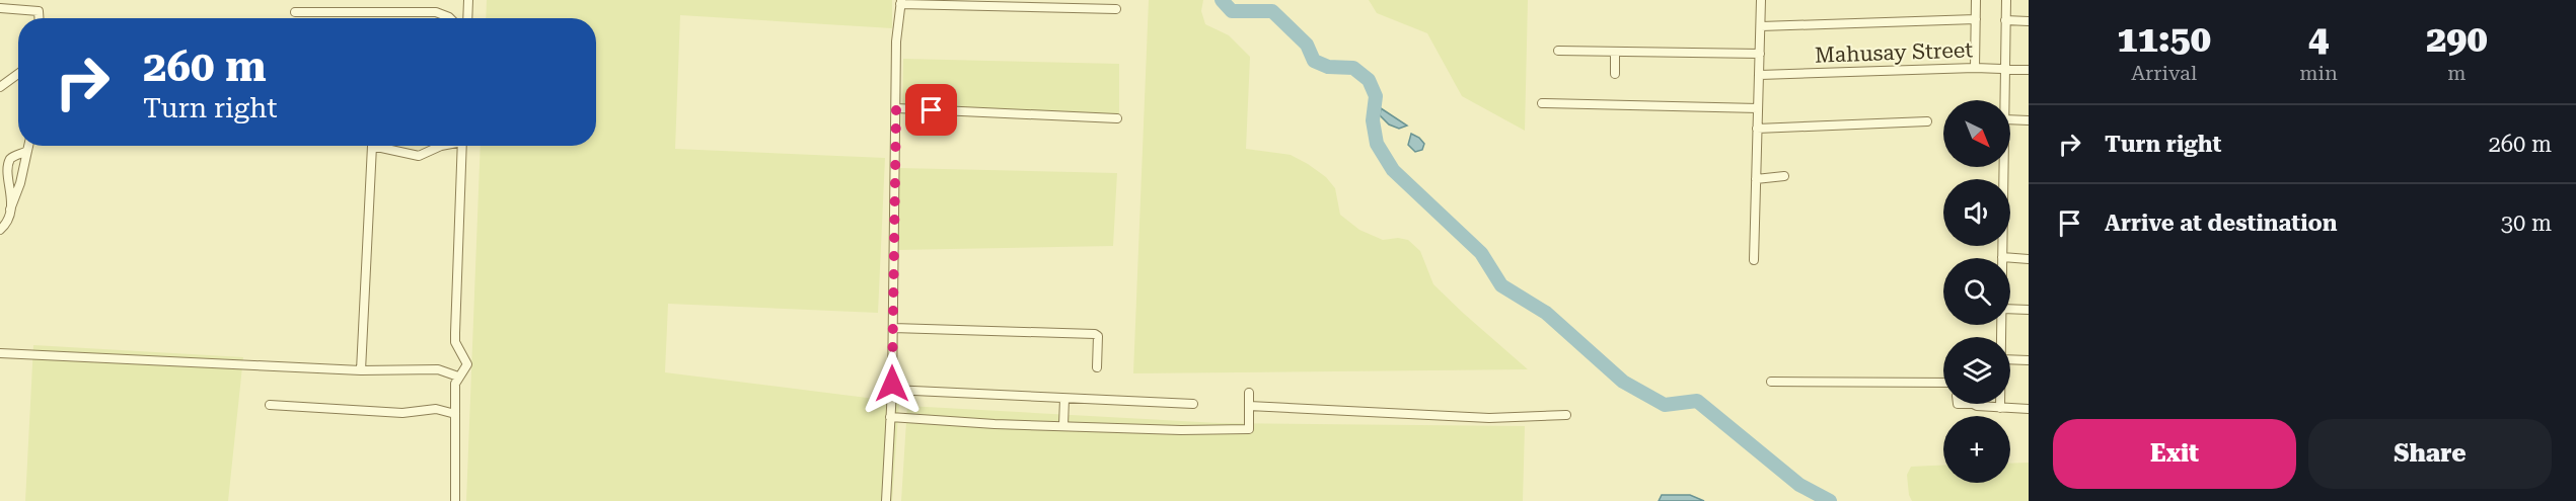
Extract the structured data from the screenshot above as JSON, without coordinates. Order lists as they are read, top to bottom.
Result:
{
  "streets": {
    "street": ["Mahusay Street"]
  },
  "north": "bottom right",
  "page": {
    "eta": [
      "11:50",
      "Arrival",
      "4",
      "min",
      "290",
      "m"
    ],
    "turn": ["260 m", "Turn right"],
    "map_buttons": "+",
    "list": [
      {
        "name": "Turn right",
        "value": "260 m"
      },
      {
        "name": "Arrive at destination",
        "value": "30 m"
      }
    ],
    "buttons": ["Exit", "Share"]
  }
}
